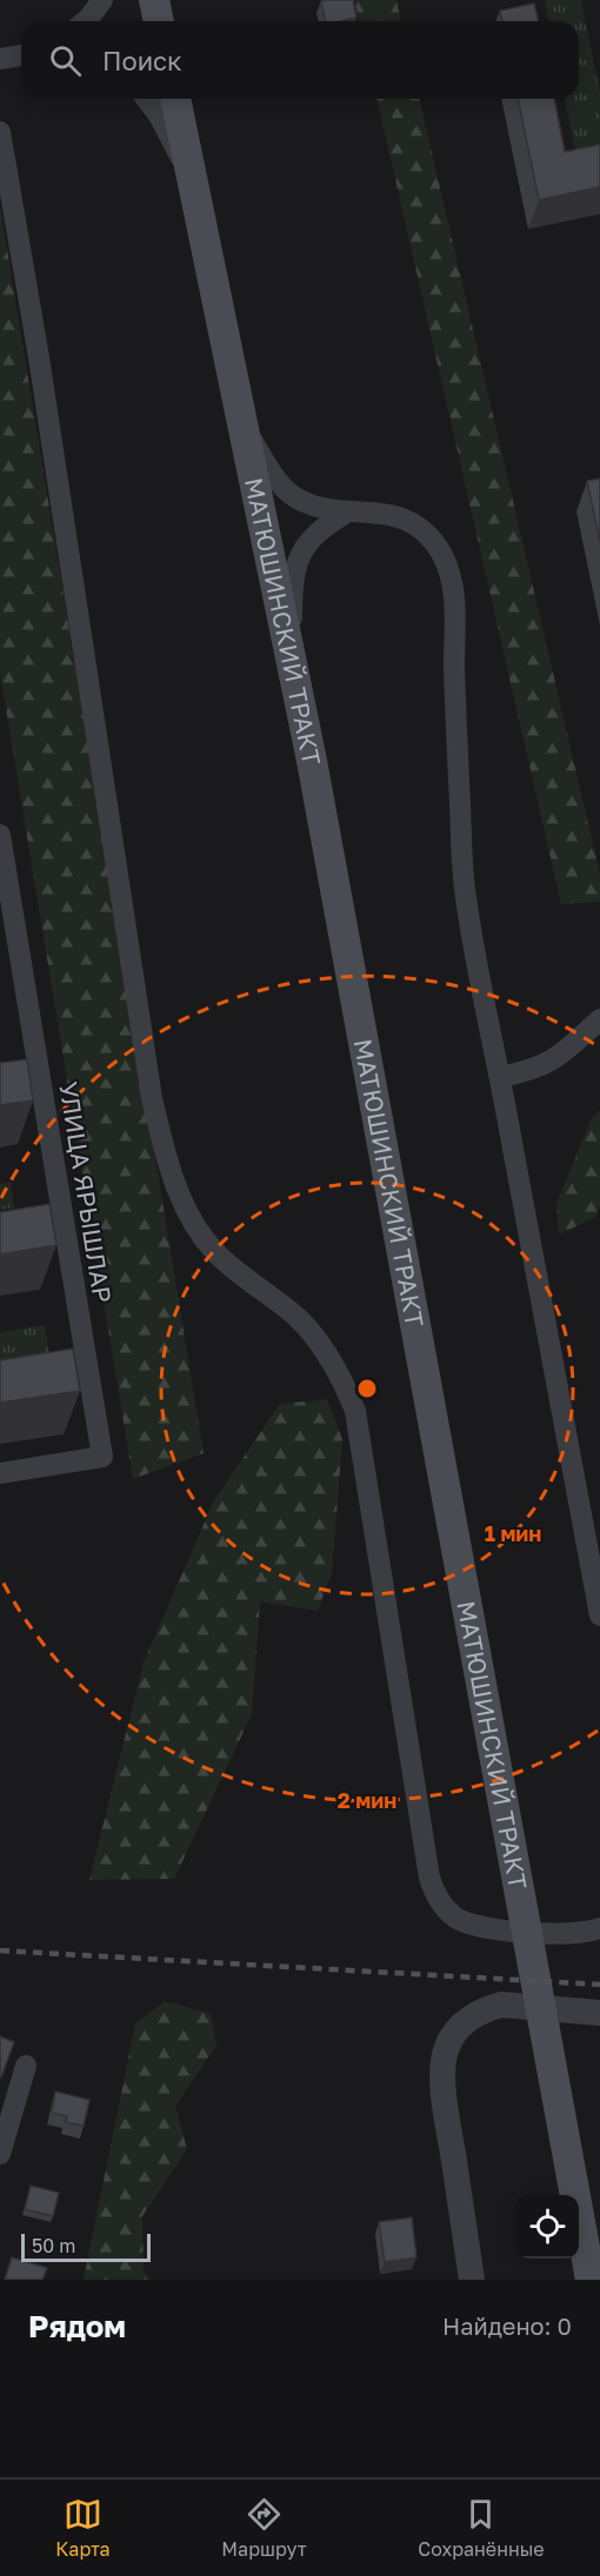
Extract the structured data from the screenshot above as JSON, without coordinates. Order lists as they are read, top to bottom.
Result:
{
  "streets": {
    "main road": ["МАТЮШИНСКИЙ ТРАКТ"],
    "street": ["УЛИЦА ЯРЫШЛАР"]
  },
  "scale_bar": "50 m",
  "page": {
    "search": "Поиск",
    "scale": "50 m",
    "heading": ["Рядом", "Найдено: 0"],
    "nav": ["Карта", "Маршрут", "Сохранённые"]
  },
  "rings": ["1 мин", "2 мин"]
}
